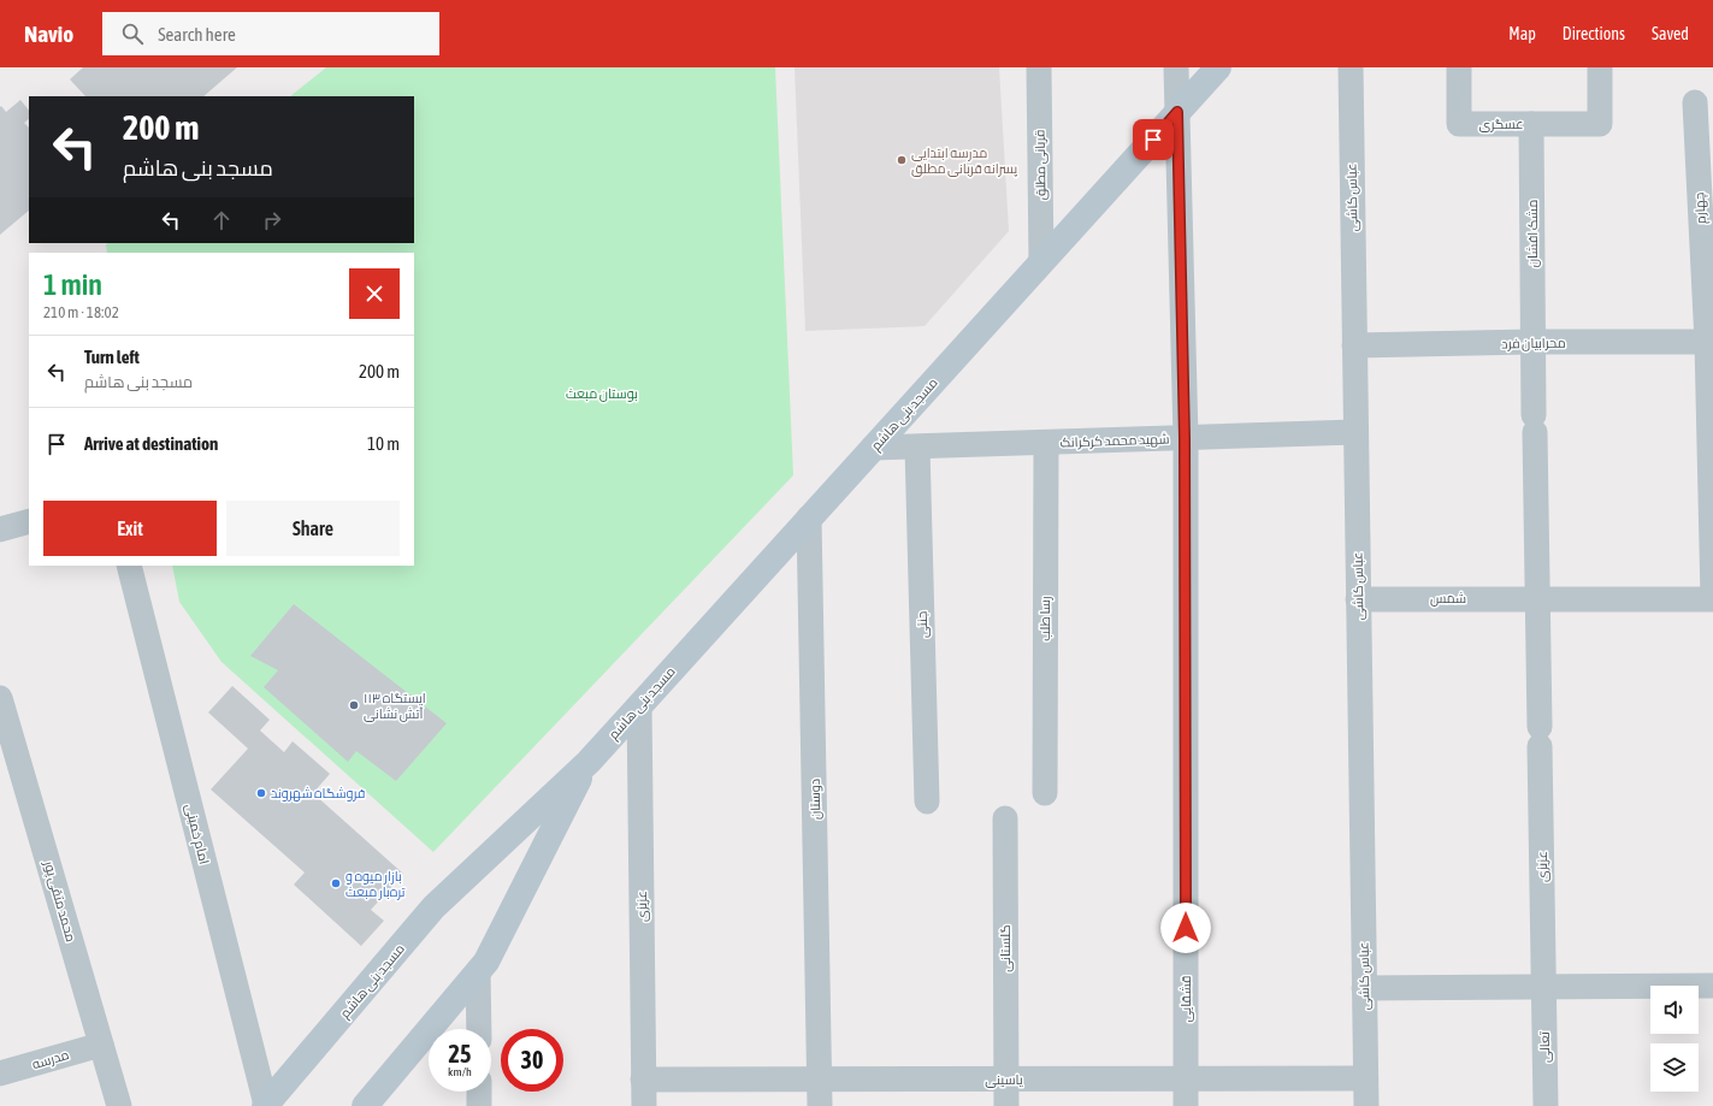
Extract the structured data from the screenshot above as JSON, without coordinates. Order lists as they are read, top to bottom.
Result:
{
  "streets": {
    "main road": ["مسجد بنی هاشم"],
    "street": [
      "عسگری",
      "قربانی مطلق",
      "عباس کاشی",
      "چهارم",
      "مشک افشان",
      "محرابیان فرد",
      "شهید محمد کرکرانک",
      "شمس",
      "رسا طلب",
      "جنتی",
      "دوستان",
      "امام خمینی",
      "عزیزی",
      "محمد متقی پور",
      "گلستانی",
      "قشقایی",
      "تعالی",
      "مدرسه",
      "یاسینی"
    ]
  },
  "crossings": [
    ["عسگری", "مشک افشان"],
    ["قربانی مطلق", "مسجد بنی هاشم"],
    ["عباس کاشی", "محرابیان فرد"],
    ["عباس کاشی", "شهید محمد کرکرانک"],
    ["عباس کاشی", "شمس"],
    ["عباس کاشی", "یاسینی"],
    ["چهارم", "محرابیان فرد"],
    ["چهارم", "شمس"],
    ["مشک افشان", "محرابیان فرد"],
    ["مسجد بنی هاشم", "شهید محمد کرکرانک"],
    ["مسجد بنی هاشم", "دوستان"],
    ["مسجد بنی هاشم", "امام خمینی"],
    ["مسجد بنی هاشم", "عزیزی"],
    ["مسجد بنی هاشم", "قشقایی"],
    ["شهید محمد کرکرانک", "رسا طلب"],
    ["شهید محمد کرکرانک", "جنتی"],
    ["شهید محمد کرکرانک", "قشقایی"],
    ["شمس", "عزیزی"],
    ["دوستان", "یاسینی"],
    ["عزیزی", "تعالی"],
    ["عزیزی", "یاسینی"],
    ["محمد متقی پور", "مدرسه"],
    ["گلستانی", "یاسینی"],
    ["قشقایی", "یاسینی"]
  ],
  "parks": ["بوستان مبعث"],
  "places": [
    "مدرسه ابتدایی پسرانه قربانی مطلق",
    "ایستگاه ۱۱۳ آتش نشانی",
    "فروشگاه شهروند",
    "بازار میوه و تره‌بار مبعث"
  ],
  "page": {
    "header": "Navio",
    "search": "Search here",
    "nav": ["Map", "Directions", "Saved"],
    "turn": ["200 m", "مسجد بنی هاشم"],
    "heading": ["1 min", "210 m · 18:02"],
    "list": [
      {
        "name": "Turn left",
        "note": "مسجد بنی هاشم",
        "value": "200 m"
      },
      {
        "name": "Arrive at destination",
        "value": "10 m"
      }
    ],
    "buttons": ["Exit", "Share"],
    "speed": "25 km/h",
    "limit": "30"
  }
}
